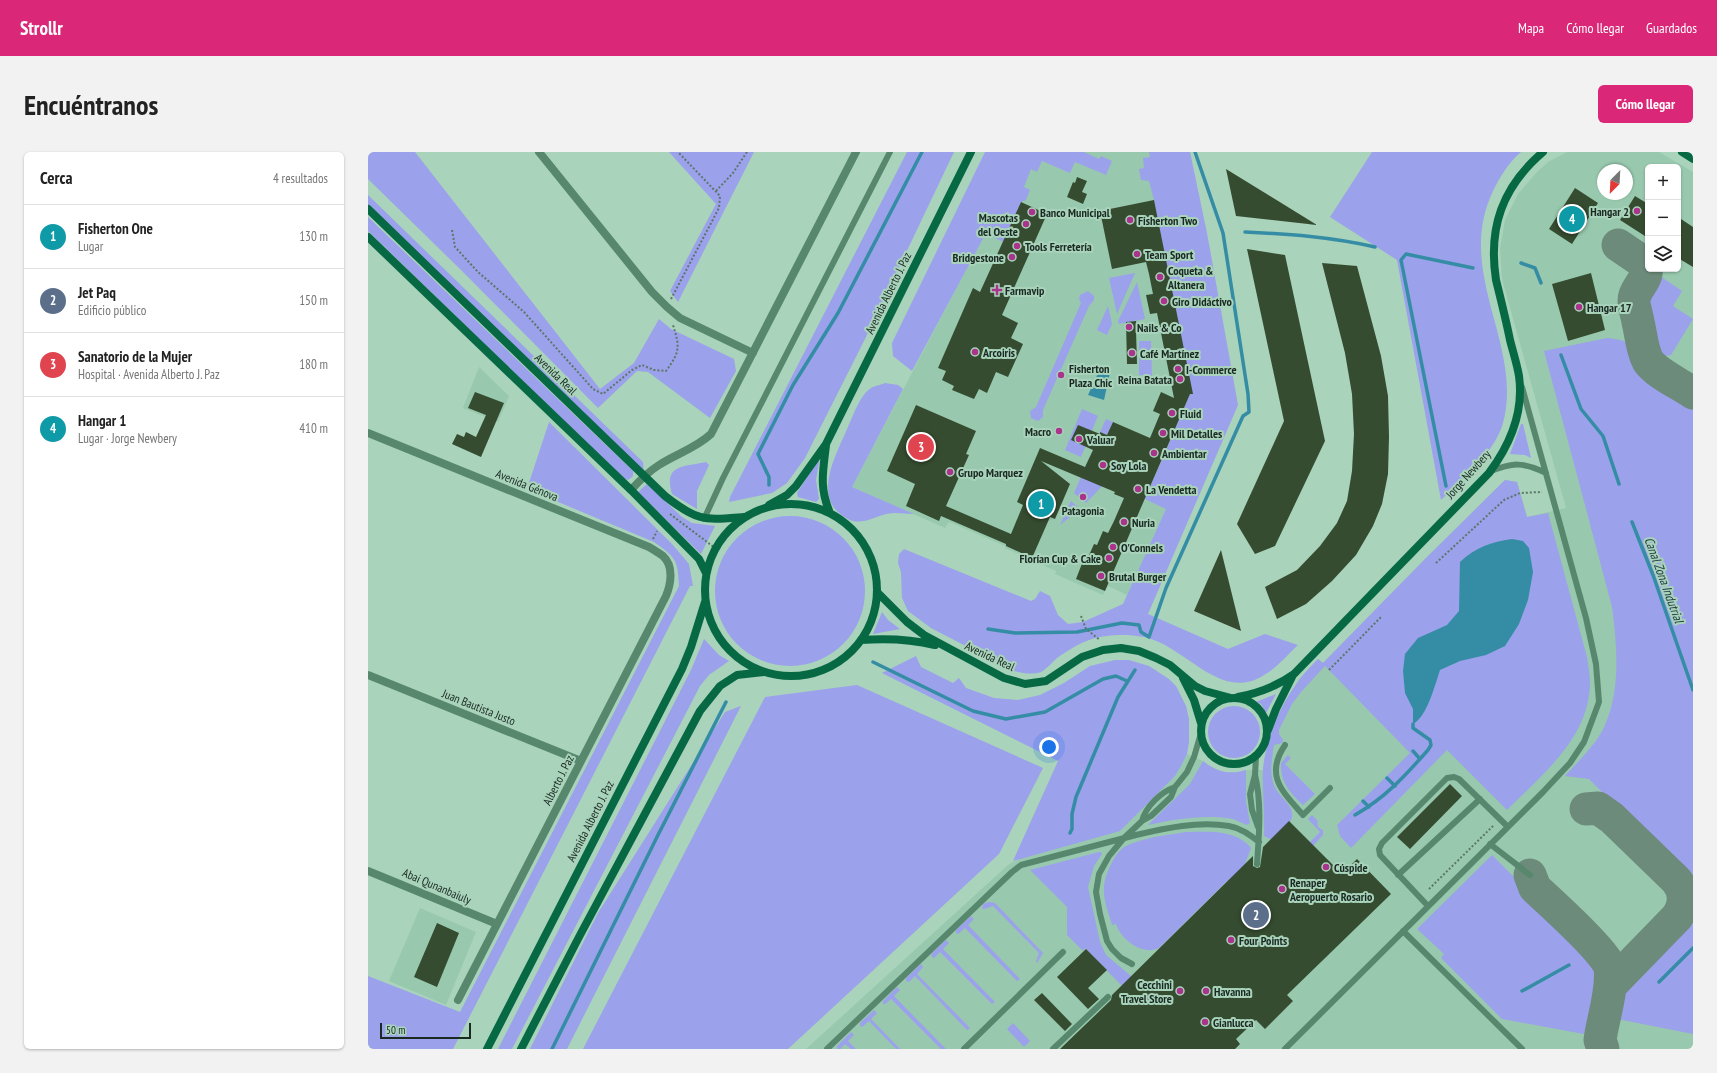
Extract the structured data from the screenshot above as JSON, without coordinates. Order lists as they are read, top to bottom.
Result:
{
  "streets": {
    "main road": ["Avenida Alberto J. Paz", "Avenida Real", "Jorge Newbery"],
    "street": [
      "Avenida Génova",
      "Juan Bautista Justo",
      "Alberto J. Paz",
      "Abai Qunanbaiuly"
    ]
  },
  "crossings": [
    ["Avenida Real", "Jorge Newbery"],
    ["Avenida Génova", "Alberto J. Paz"],
    ["Juan Bautista Justo", "Alberto J. Paz"],
    ["Alberto J. Paz", "Abai Qunanbaiuly"]
  ],
  "water": ["Canal Zona Indutrial"],
  "places": {
    "other": [
      "Hangar 2",
      "Banco Municipal",
      "Fisherton Two",
      "Mascotas del Oeste",
      "Tools Ferretería",
      "Team Sport",
      "Bridgestone",
      "Coqueta & Altanera",
      "Giro Didáctivo",
      "Hangar 17",
      "Nails & Co",
      "Arcoiris",
      "Café Martínez",
      "I-Commerce",
      "Fisherton Plaza Chic",
      "Reina Batata",
      "Fluid",
      "Macro",
      "Mil Detalles",
      "Valuar",
      "Ambientar",
      "Soy Lola",
      "Grupo Marquez",
      "La Vendetta",
      "Patagonia",
      "Nuria",
      "O'Connels",
      "Florían Cup & Cake",
      "Brutal Burger",
      "Cúspide",
      "Renaper Aeropuerto Rosario",
      "Four Points",
      "Cecchini Travel Store",
      "Havanna",
      "Gianlucca"
    ],
    "health": ["Farmavip"]
  },
  "scale_bar": "50 m",
  "north": "bottom left",
  "page": {
    "header": "Strollr",
    "nav": ["Mapa", "Cómo llegar", "Guardados"],
    "buttons": "Cómo llegar",
    "title": "Encuéntranos",
    "heading": ["Cerca", "4 resultados"],
    "map_buttons": ["+", "−"],
    "list": [
      {
        "mark": "1",
        "name": "Fisherton One",
        "note": "Lugar",
        "value": "130 m"
      },
      {
        "mark": "2",
        "name": "Jet Paq",
        "note": "Edificio público",
        "value": "150 m"
      },
      {
        "mark": "3",
        "name": "Sanatorio de la Mujer",
        "note": "Hospital · Avenida Alberto J. Paz",
        "value": "180 m"
      },
      {
        "mark": "4",
        "name": "Hangar 1",
        "note": "Lugar · Jorge Newbery",
        "value": "410 m"
      }
    ],
    "pins": [
      "4",
      "3",
      "1",
      "2"
    ],
    "scale": "50 m"
  }
}
